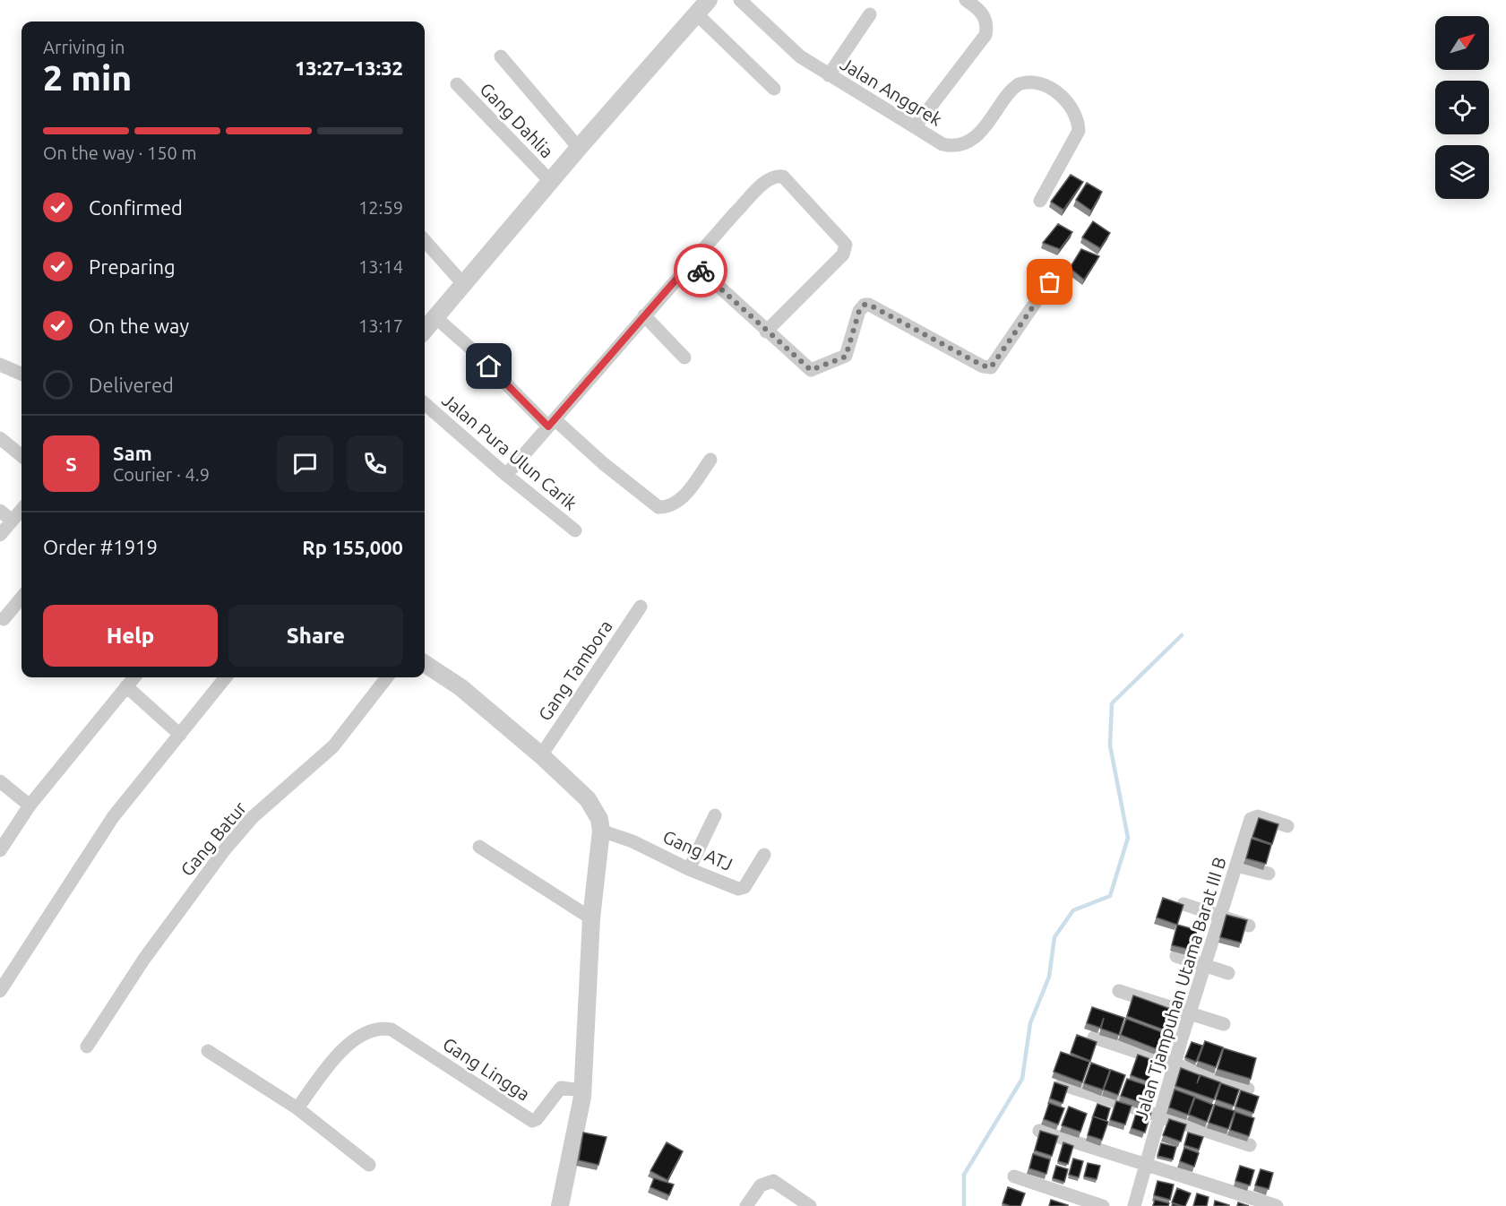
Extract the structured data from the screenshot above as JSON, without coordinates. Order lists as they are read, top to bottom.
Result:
{
  "streets": {
    "street": [
      "Jalan Anggrek",
      "Gang Dahlia",
      "Jalan Pura Ulun Carik",
      "Gang Tambora",
      "Gang Batur",
      "Gang ATJ",
      "Jalan Tjampuhan Utama Barat III B",
      "Gang Lingga"
    ]
  },
  "north": "top right",
  "page": {
    "heading": ["2 min", "Arriving in", "13:27–13:32"],
    "panel": [
      "Sam",
      "Courier · 4.9",
      "Order #1919",
      "Rp 155,000"
    ],
    "bar": "On the way · 150 m",
    "list": [
      ["Confirmed", "12:59"],
      ["Preparing", "13:14"],
      ["On the way", "13:17"],
      "Delivered"
    ],
    "round": "S",
    "buttons": ["Help", "Share"]
  }
}
